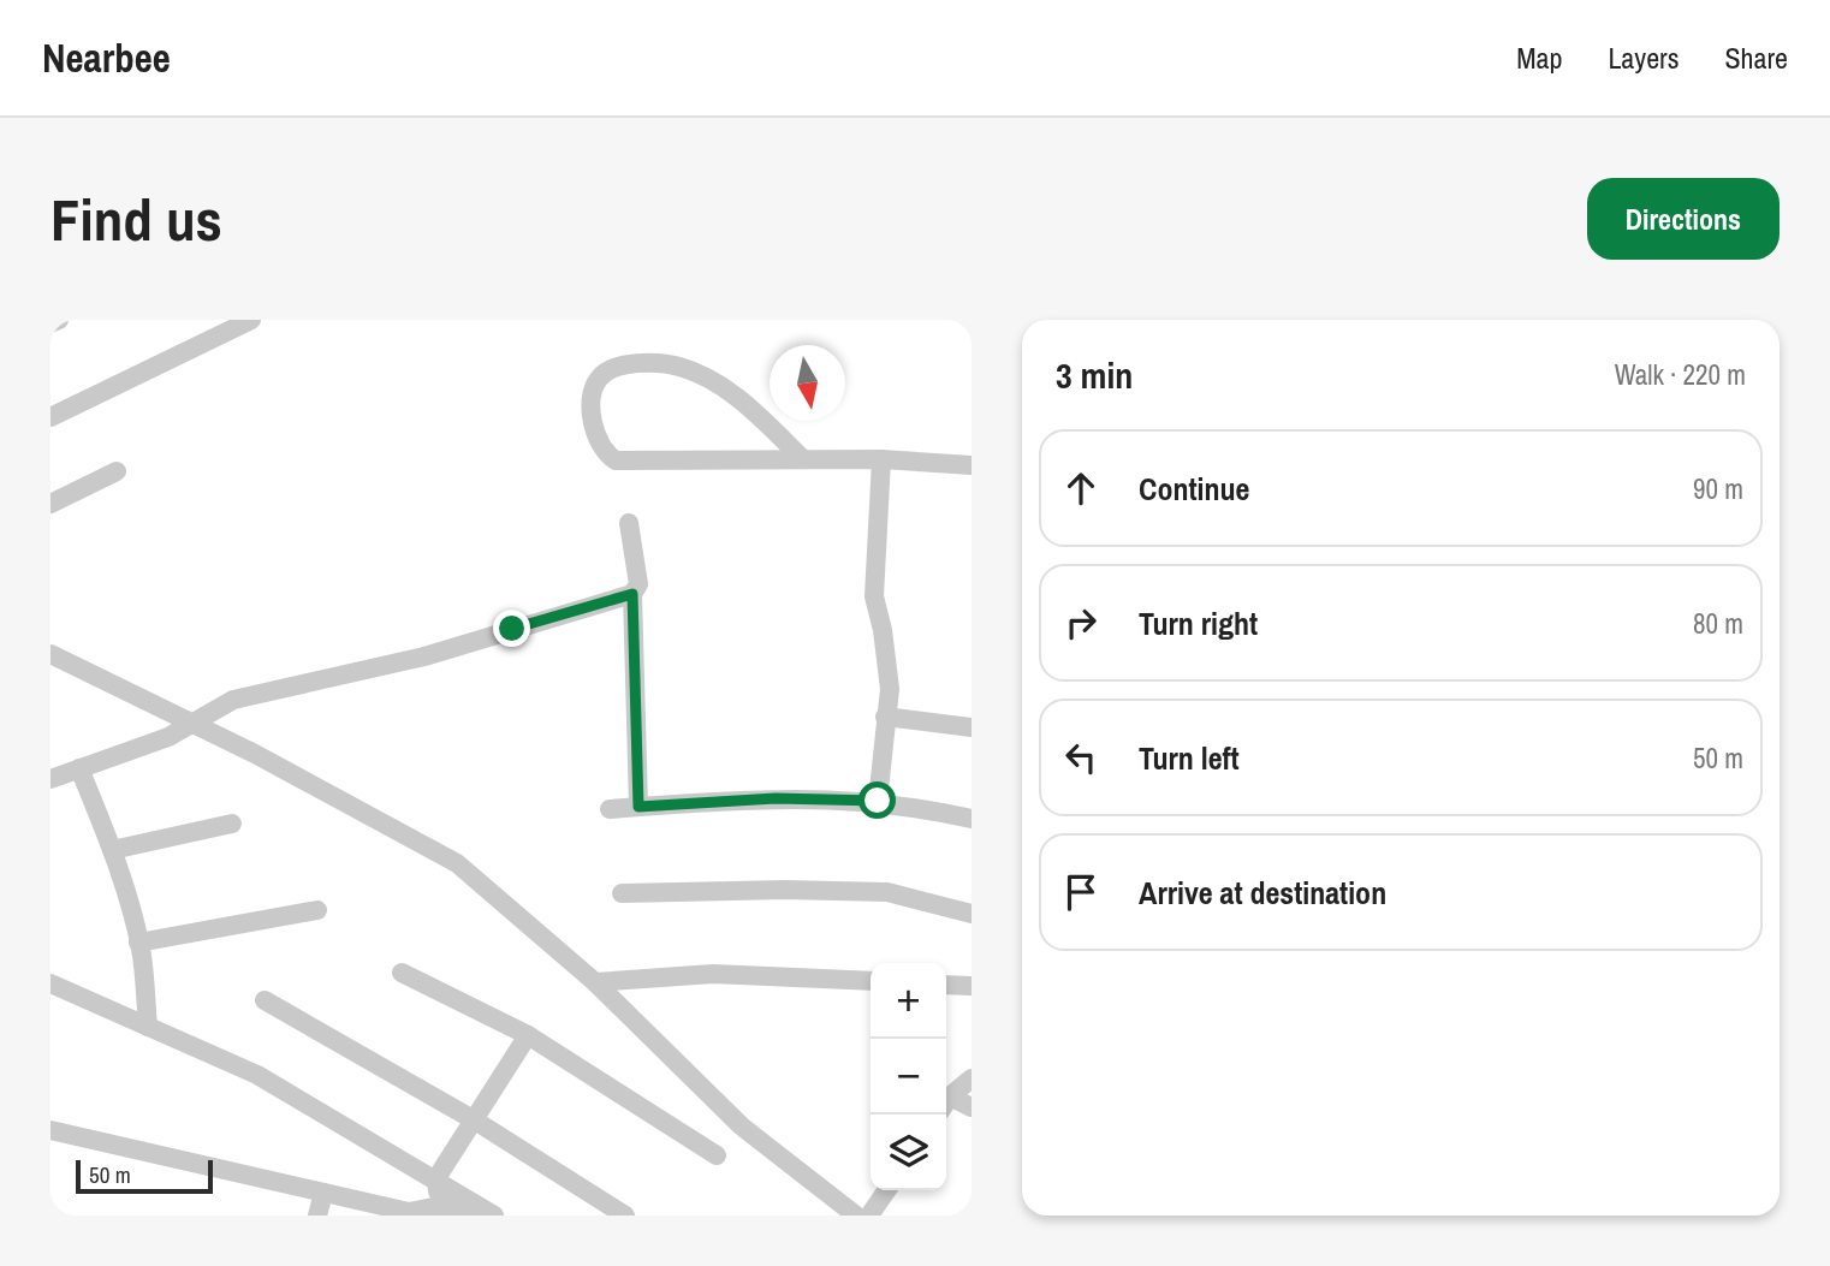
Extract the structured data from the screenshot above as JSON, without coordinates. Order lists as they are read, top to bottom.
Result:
{
  "scale_bar": "50 m",
  "north": "bottom",
  "page": {
    "header": "Nearbee",
    "nav": ["Map", "Layers", "Share"],
    "buttons": "Directions",
    "title": "Find us",
    "heading": ["3 min", "Walk · 220 m"],
    "list": [
      ["Continue", "90 m"],
      ["Turn right", "80 m"],
      ["Turn left", "50 m"],
      "Arrive at destination"
    ],
    "map_buttons": ["+", "−"],
    "scale": "50 m"
  }
}
